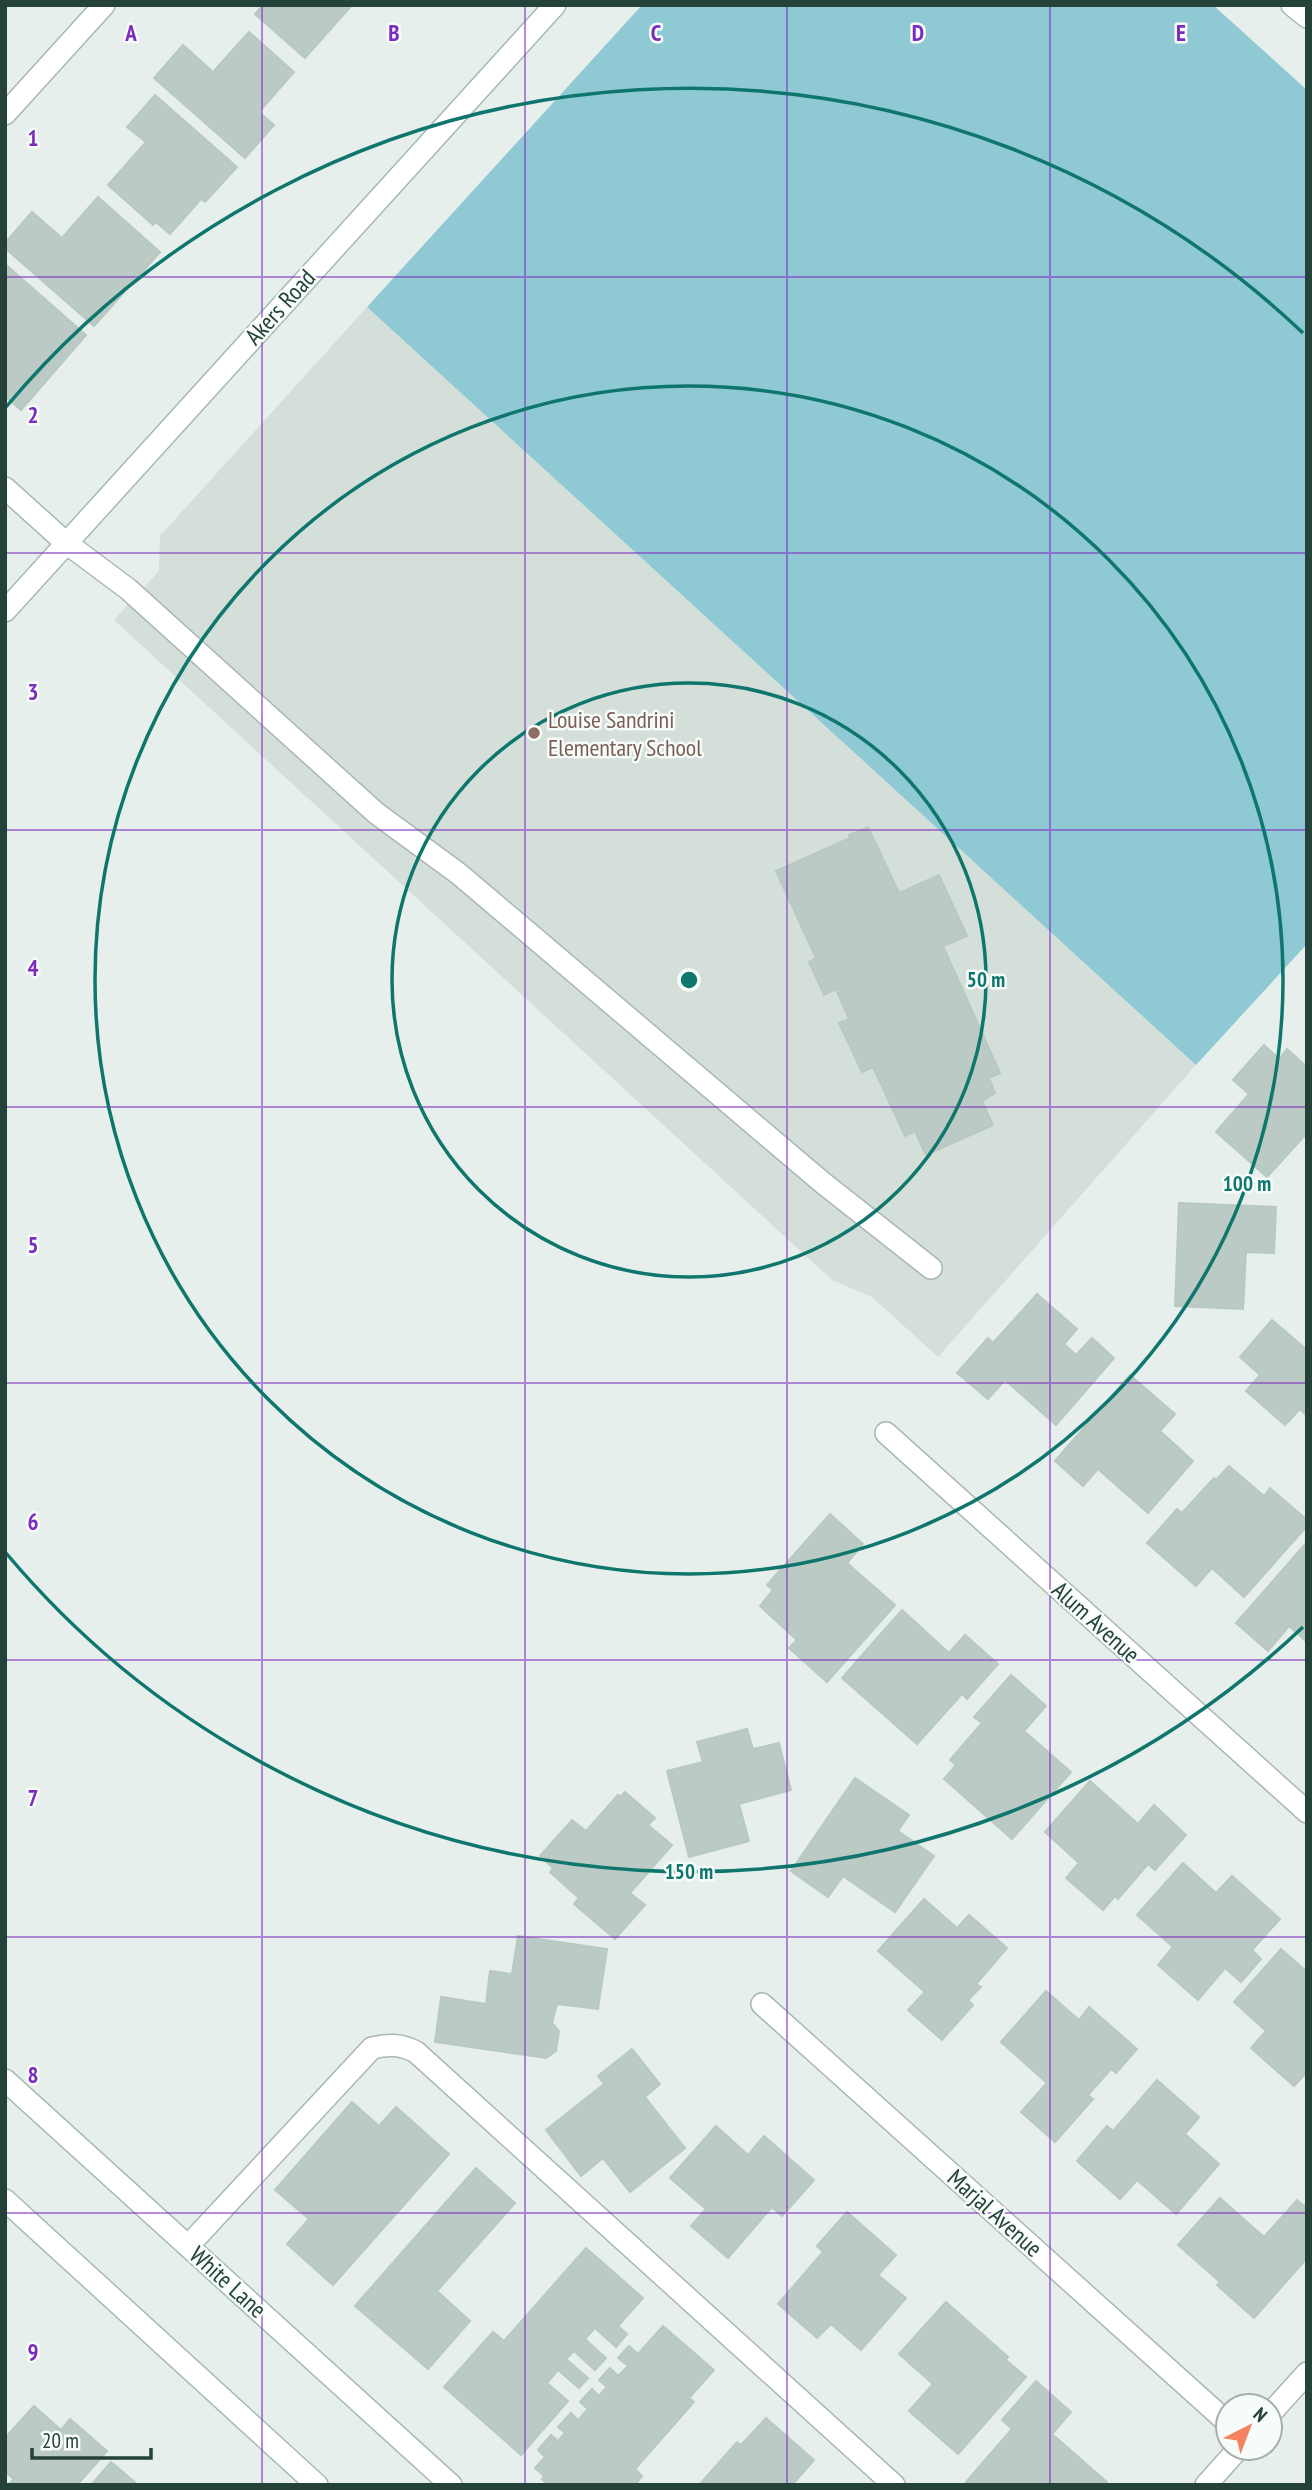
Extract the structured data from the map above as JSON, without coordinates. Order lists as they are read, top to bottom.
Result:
{
  "streets": {
    "street": [
      "Akers Road",
      "Alum Avenue",
      "Marjal Avenue",
      "White Lane"
    ]
  },
  "places": ["Louise Sandrini Elementary School"],
  "scale_bar": "20 m",
  "north": "top right",
  "grid": {
    "columns": [
      "A",
      "B",
      "C",
      "D",
      "E"
    ],
    "rows": [
      "1",
      "2",
      "3",
      "4",
      "5",
      "6",
      "7",
      "8",
      "9"
    ]
  },
  "rings": ["50 m", "100 m", "150 m"]
}
